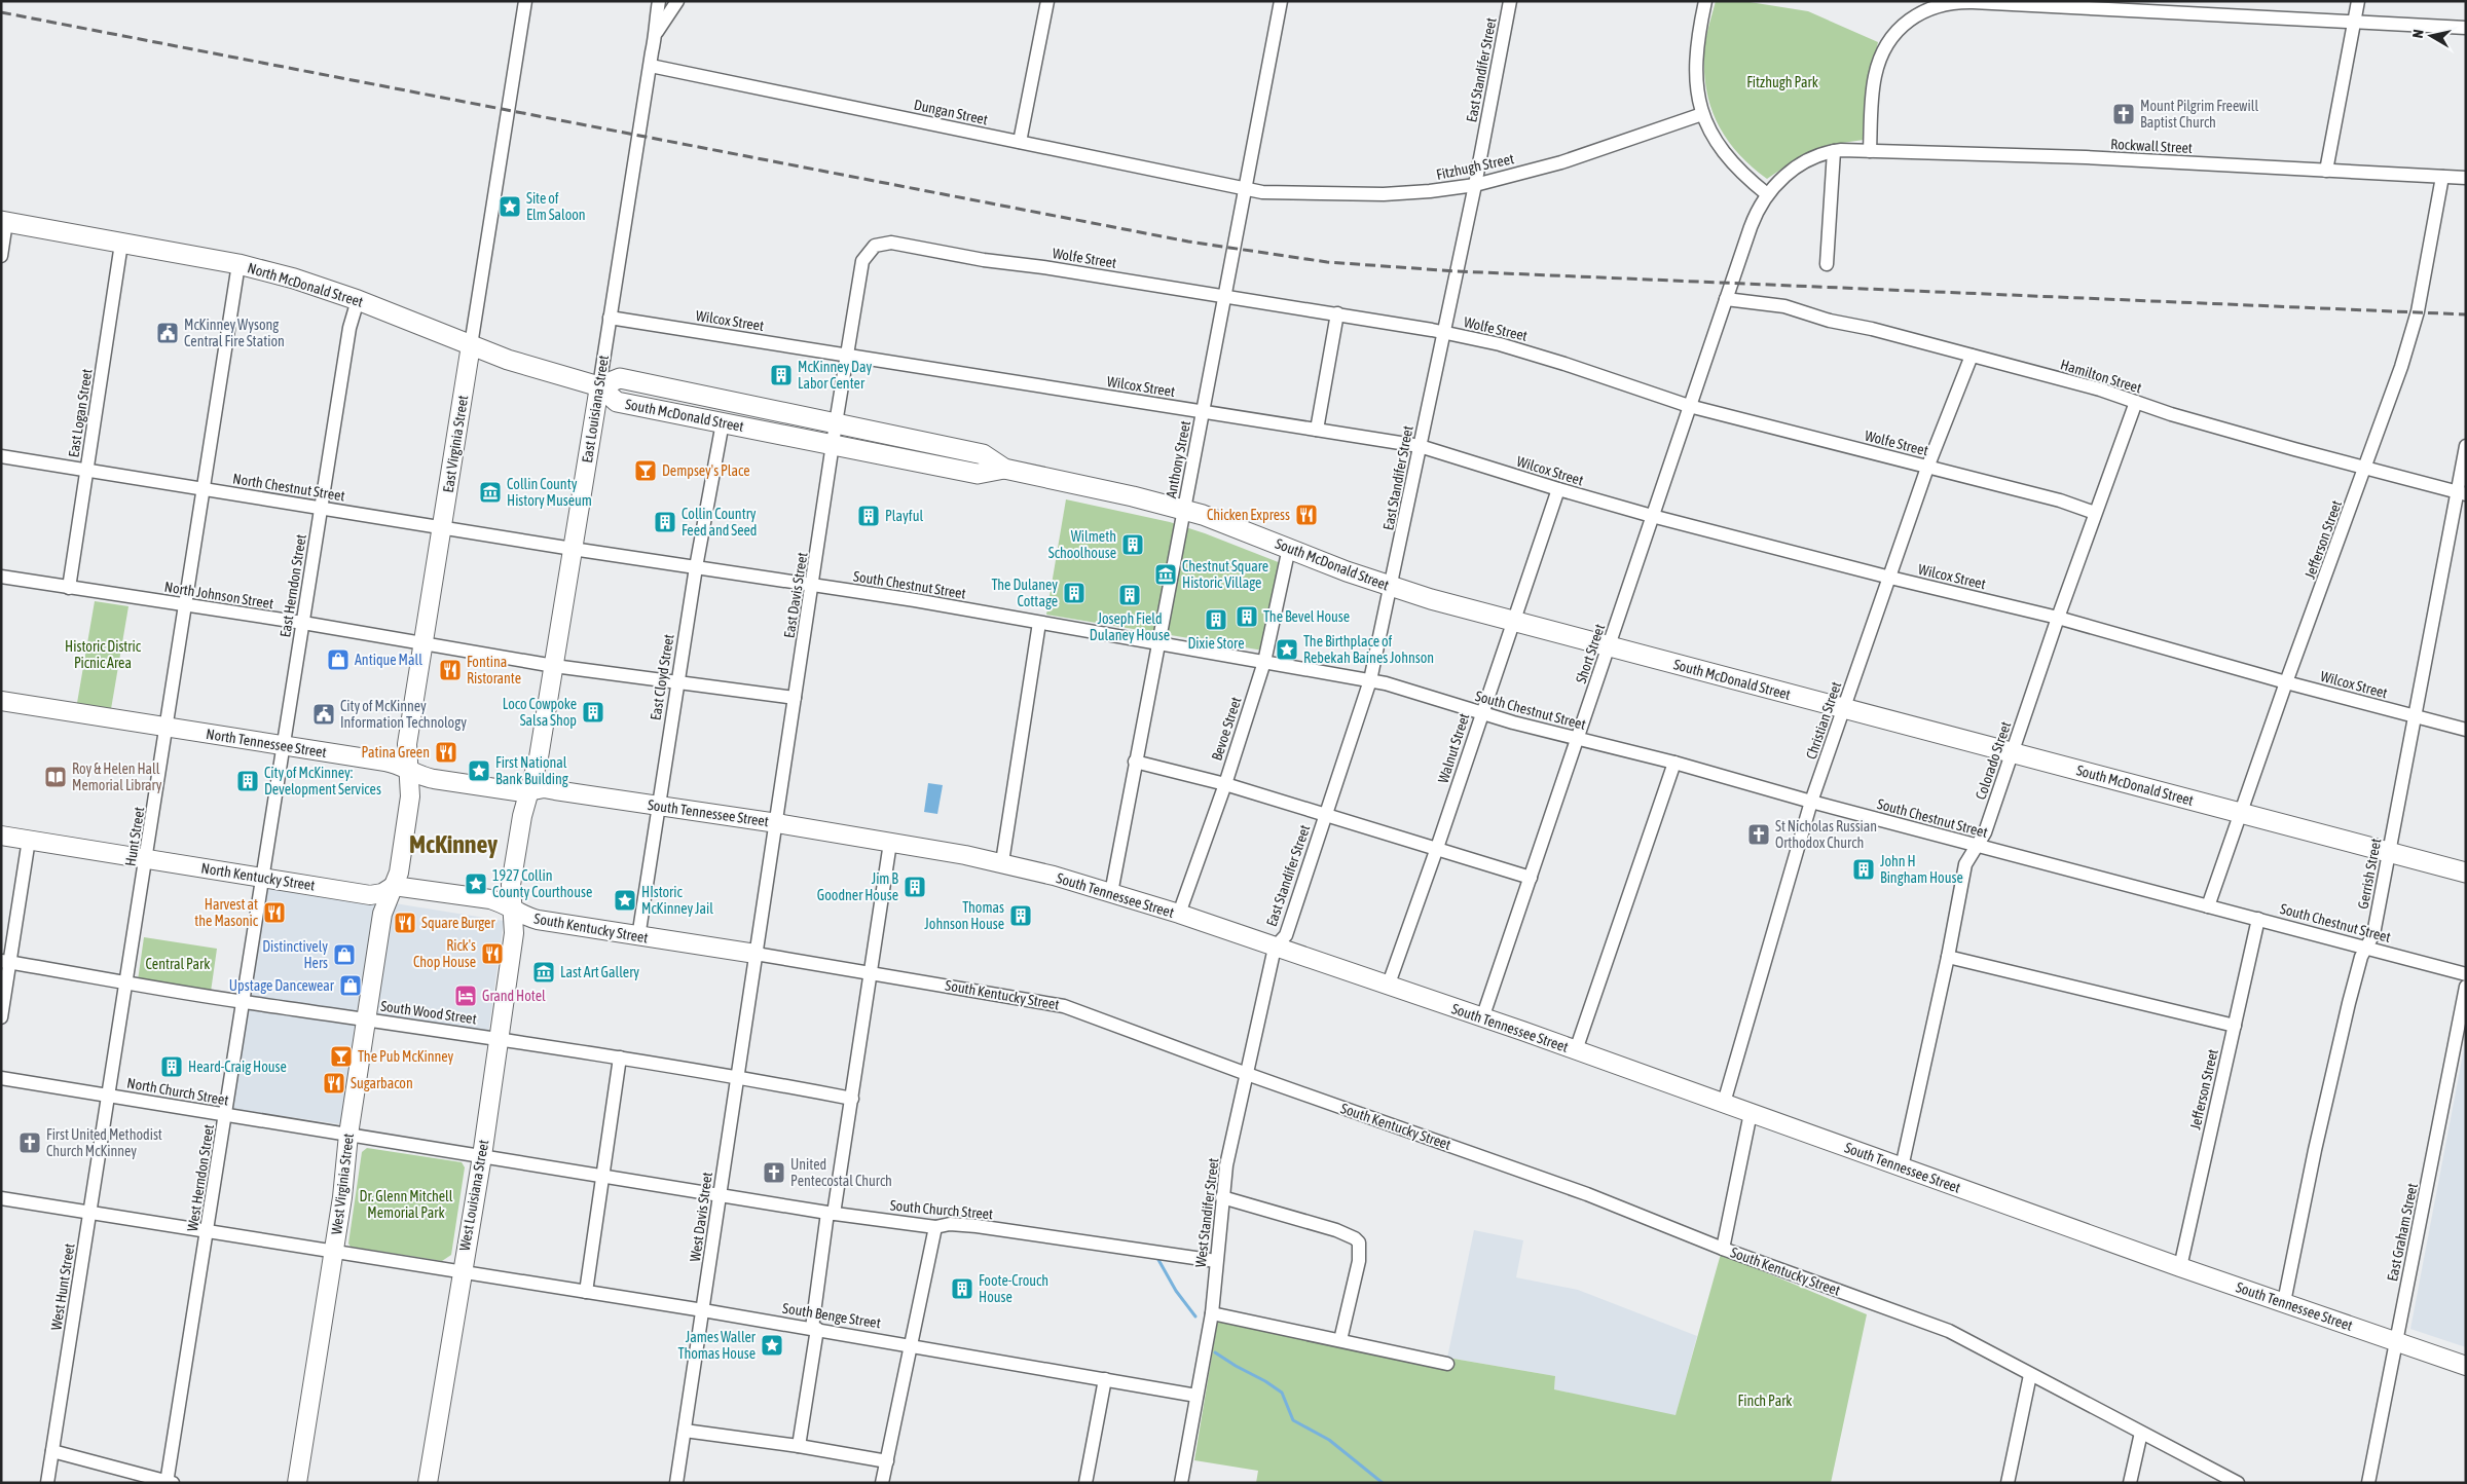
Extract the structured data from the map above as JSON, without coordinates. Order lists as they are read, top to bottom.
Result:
{
  "streets": {
    "main road": ["North McDonald Street", "South McDonald Street"],
    "street": [
      "East Standifer Street",
      "Dungan Street",
      "Rockwall Street",
      "Fitzhugh Street",
      "Wolfe Street",
      "Wilcox Street",
      "Hamilton Street",
      "East Louisiana Street",
      "East Logan Street",
      "East Virginia Street",
      "Anthony Street",
      "North Chestnut Street",
      "Jefferson Street",
      "South Chestnut Street",
      "East Herndon Street",
      "North Johnson Street",
      "East Davis Street",
      "Short Street",
      "East Cloyd Street",
      "Christian Street",
      "Bevoe Street",
      "North Tennessee Street",
      "Walnut Street",
      "Colorado Street",
      "South Tennessee Street",
      "Hunt Street",
      "Gerrish Street",
      "North Kentucky Street",
      "South Kentucky Street",
      "South Wood Street",
      "North Church Street",
      "West Herndon Street",
      "West Virginia Street",
      "West Louisiana Street",
      "South Church Street",
      "West Standifer Street",
      "West Davis Street",
      "East Graham Street",
      "West Hunt Street",
      "South Benge Street"
    ]
  },
  "crossings": [
    ["East Standifer Street", "Fitzhugh Street"],
    ["East Standifer Street", "Wolfe Street"],
    ["East Standifer Street", "Wilcox Street"],
    ["East Standifer Street", "South McDonald Street"],
    ["East Standifer Street", "South Chestnut Street"],
    ["East Standifer Street", "South Tennessee Street"],
    ["East Standifer Street", "West Standifer Street"],
    ["Dungan Street", "Fitzhugh Street"],
    ["Dungan Street", "East Louisiana Street"],
    ["Dungan Street", "Anthony Street"],
    ["Rockwall Street", "Hamilton Street"],
    ["Rockwall Street", "Jefferson Street"],
    ["Rockwall Street", "Short Street"],
    ["Fitzhugh Street", "Anthony Street"],
    ["Wolfe Street", "Anthony Street"],
    ["Wolfe Street", "East Davis Street"],
    ["Wolfe Street", "Short Street"],
    ["Wolfe Street", "Christian Street"],
    ["Wolfe Street", "Colorado Street"],
    ["North McDonald Street", "East Louisiana Street"],
    ["North McDonald Street", "East Logan Street"],
    ["North McDonald Street", "South McDonald Street"],
    ["North McDonald Street", "East Virginia Street"],
    ["North McDonald Street", "East Herndon Street"],
    ["North McDonald Street", "Hunt Street"],
    ["Wilcox Street", "East Louisiana Street"],
    ["Wilcox Street", "Anthony Street"],
    ["Wilcox Street", "Jefferson Street"],
    ["Wilcox Street", "East Davis Street"],
    ["Wilcox Street", "Short Street"],
    ["Wilcox Street", "Christian Street"],
    ["Wilcox Street", "Walnut Street"],
    ["Wilcox Street", "Colorado Street"],
    ["Wilcox Street", "Gerrish Street"],
    ["Hamilton Street", "Jefferson Street"],
    ["Hamilton Street", "Short Street"],
    ["Hamilton Street", "Christian Street"],
    ["Hamilton Street", "Colorado Street"],
    ["Hamilton Street", "Gerrish Street"],
    ["East Louisiana Street", "South McDonald Street"],
    ["East Louisiana Street", "North Chestnut Street"],
    ["East Louisiana Street", "South Chestnut Street"],
    ["East Louisiana Street", "North Johnson Street"],
    ["East Louisiana Street", "North Tennessee Street"],
    ["East Louisiana Street", "South Tennessee Street"],
    ["East Louisiana Street", "North Kentucky Street"],
    ["East Louisiana Street", "South Kentucky Street"],
    ["East Louisiana Street", "West Louisiana Street"],
    ["East Logan Street", "North Chestnut Street"],
    ["East Logan Street", "North Johnson Street"],
    ["South McDonald Street", "Anthony Street"],
    ["South McDonald Street", "Jefferson Street"],
    ["South McDonald Street", "East Davis Street"],
    ["South McDonald Street", "Short Street"],
    ["South McDonald Street", "East Cloyd Street"],
    ["South McDonald Street", "Christian Street"],
    ["South McDonald Street", "Bevoe Street"],
    ["South McDonald Street", "Walnut Street"],
    ["South McDonald Street", "Colorado Street"],
    ["South McDonald Street", "Gerrish Street"],
    ["East Virginia Street", "North Chestnut Street"],
    ["East Virginia Street", "North Johnson Street"],
    ["East Virginia Street", "North Tennessee Street"],
    ["East Virginia Street", "North Kentucky Street"],
    ["East Virginia Street", "West Virginia Street"],
    ["Anthony Street", "South Chestnut Street"],
    ["Anthony Street", "South Tennessee Street"],
    ["North Chestnut Street", "South Chestnut Street"],
    ["North Chestnut Street", "East Herndon Street"],
    ["North Chestnut Street", "Hunt Street"],
    ["Jefferson Street", "South Chestnut Street"],
    ["Jefferson Street", "South Tennessee Street"],
    ["South Chestnut Street", "East Davis Street"],
    ["South Chestnut Street", "Short Street"],
    ["South Chestnut Street", "East Cloyd Street"],
    ["South Chestnut Street", "Christian Street"],
    ["South Chestnut Street", "Bevoe Street"],
    ["South Chestnut Street", "Walnut Street"],
    ["South Chestnut Street", "Colorado Street"],
    ["South Chestnut Street", "Gerrish Street"],
    ["East Herndon Street", "North Johnson Street"],
    ["East Herndon Street", "North Tennessee Street"],
    ["East Herndon Street", "North Kentucky Street"],
    ["East Herndon Street", "West Herndon Street"],
    ["North Johnson Street", "East Davis Street"],
    ["North Johnson Street", "East Cloyd Street"],
    ["North Johnson Street", "Hunt Street"],
    ["East Davis Street", "South Tennessee Street"],
    ["East Davis Street", "South Kentucky Street"],
    ["East Davis Street", "West Davis Street"],
    ["Short Street", "South Tennessee Street"],
    ["East Cloyd Street", "South Tennessee Street"],
    ["East Cloyd Street", "South Kentucky Street"],
    ["Christian Street", "South Tennessee Street"],
    ["Bevoe Street", "South Tennessee Street"],
    ["North Tennessee Street", "South Tennessee Street"],
    ["North Tennessee Street", "Hunt Street"],
    ["Walnut Street", "South Tennessee Street"],
    ["Colorado Street", "South Tennessee Street"],
    ["South Tennessee Street", "Gerrish Street"],
    ["South Tennessee Street", "West Standifer Street"],
    ["South Tennessee Street", "East Graham Street"],
    ["Hunt Street", "North Kentucky Street"],
    ["Hunt Street", "South Wood Street"],
    ["Hunt Street", "North Church Street"],
    ["Hunt Street", "West Hunt Street"],
    ["North Kentucky Street", "South Kentucky Street"],
    ["North Kentucky Street", "West Herndon Street"],
    ["North Kentucky Street", "West Virginia Street"],
    ["North Kentucky Street", "West Louisiana Street"],
    ["South Kentucky Street", "West Louisiana Street"],
    ["South Kentucky Street", "West Standifer Street"],
    ["South Kentucky Street", "West Davis Street"],
    ["South Wood Street", "West Herndon Street"],
    ["South Wood Street", "West Virginia Street"],
    ["South Wood Street", "West Louisiana Street"],
    ["South Wood Street", "West Davis Street"],
    ["North Church Street", "West Herndon Street"],
    ["North Church Street", "West Virginia Street"],
    ["North Church Street", "West Louisiana Street"],
    ["North Church Street", "South Church Street"],
    ["North Church Street", "West Hunt Street"],
    ["West Herndon Street", "South Benge Street"],
    ["West Virginia Street", "South Benge Street"],
    ["West Louisiana Street", "South Church Street"],
    ["West Louisiana Street", "South Benge Street"],
    ["South Church Street", "West Standifer Street"],
    ["South Church Street", "West Davis Street"],
    ["West Standifer Street", "South Benge Street"],
    ["West Davis Street", "South Benge Street"],
    ["West Hunt Street", "South Benge Street"]
  ],
  "districts": ["McKinney"],
  "parks": [
    "Fitzhugh Park",
    "Historic Distric Picnic Area",
    "Central Park",
    "Dr. Glenn Mitchell Memorial Park",
    "Finch Park"
  ],
  "places": {
    "church": [
      "Mount Pilgrim Freewill Baptist Church",
      "St Nicholas Russian Orthodox Church",
      "First United Methodist Church McKinney",
      "United Pentecostal Church"
    ],
    "place": [
      "Site of Elm Saloon",
      "The Birthplace of Rebekah Baines Johnson",
      "First National Bank Building",
      "1927 Collin County Courthouse",
      "HIstoric McKinney Jail",
      "James Waller Thomas House"
    ],
    "public building": ["McKinney Wysong Central Fire Station", "City of McKinney Information Technology"],
    "building": [
      "McKinney Day Labor Center",
      "Playful",
      "Collin Country Feed and Seed",
      "Wilmeth Schoolhouse",
      "The Dulaney Cottage",
      "Joseph Field Dulaney House",
      "The Bevel House",
      "Dixie Store",
      "Loco Cowpoke Salsa Shop",
      "City of McKinney: Development Services",
      "John H Bingham House",
      "Jim B Goodner House",
      "Thomas Johnson House",
      "Heard-Craig House",
      "Foote-Crouch House"
    ],
    "bar": ["Dempsey's Place", "The Pub McKinney"],
    "museum": ["Collin County History Museum", "Chestnut Square Historic Village", "Last Art Gallery"],
    "restaurant": [
      "Chicken Express",
      "Fontina Ristorante",
      "Patina Green",
      "Harvest at the Masonic",
      "Square Burger",
      "Rick's Chop House",
      "Sugarbacon"
    ],
    "shop": ["Antique Mall", "Distinctively Hers", "Upstage Dancewear"],
    "library": ["Roy & Helen Hall Memorial Library"],
    "hotel": ["Grand Hotel"]
  },
  "north": "left"
}
